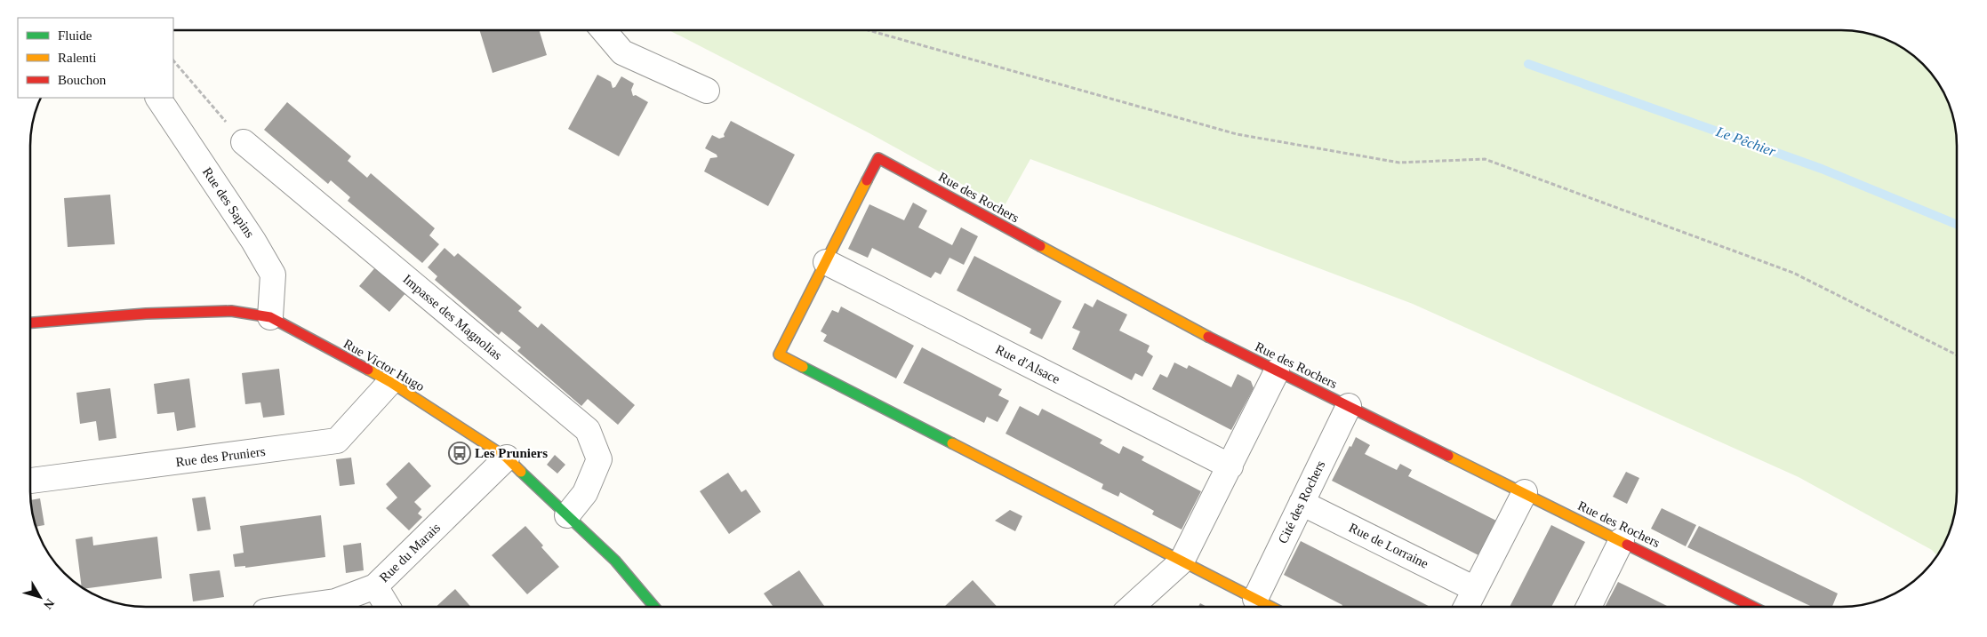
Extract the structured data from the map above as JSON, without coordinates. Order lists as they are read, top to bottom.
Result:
{
  "streets": {
    "street": [
      "Rue des Rochers",
      "Rue des Sapins",
      "Impasse des Magnolias",
      "Rue d'Alsace",
      "Rue Victor Hugo",
      "Rue des Pruniers",
      "Cité des Rochers",
      "Rue de Lorraine",
      "Rue du Marais"
    ]
  },
  "crossings": [
    ["Rue des Rochers", "Rue d'Alsace"],
    ["Rue des Rochers", "Cité des Rochers"],
    ["Rue des Sapins", "Rue Victor Hugo"],
    ["Impasse des Magnolias", "Rue Victor Hugo"],
    ["Rue Victor Hugo", "Rue des Pruniers"],
    ["Rue Victor Hugo", "Rue du Marais"],
    ["Cité des Rochers", "Rue de Lorraine"]
  ],
  "water": ["Le Pêchier"],
  "places": {
    "bus stop": ["Les Pruniers"]
  },
  "legend": ["Fluide", "Ralenti", "Bouchon"],
  "north": "bottom right"
}
